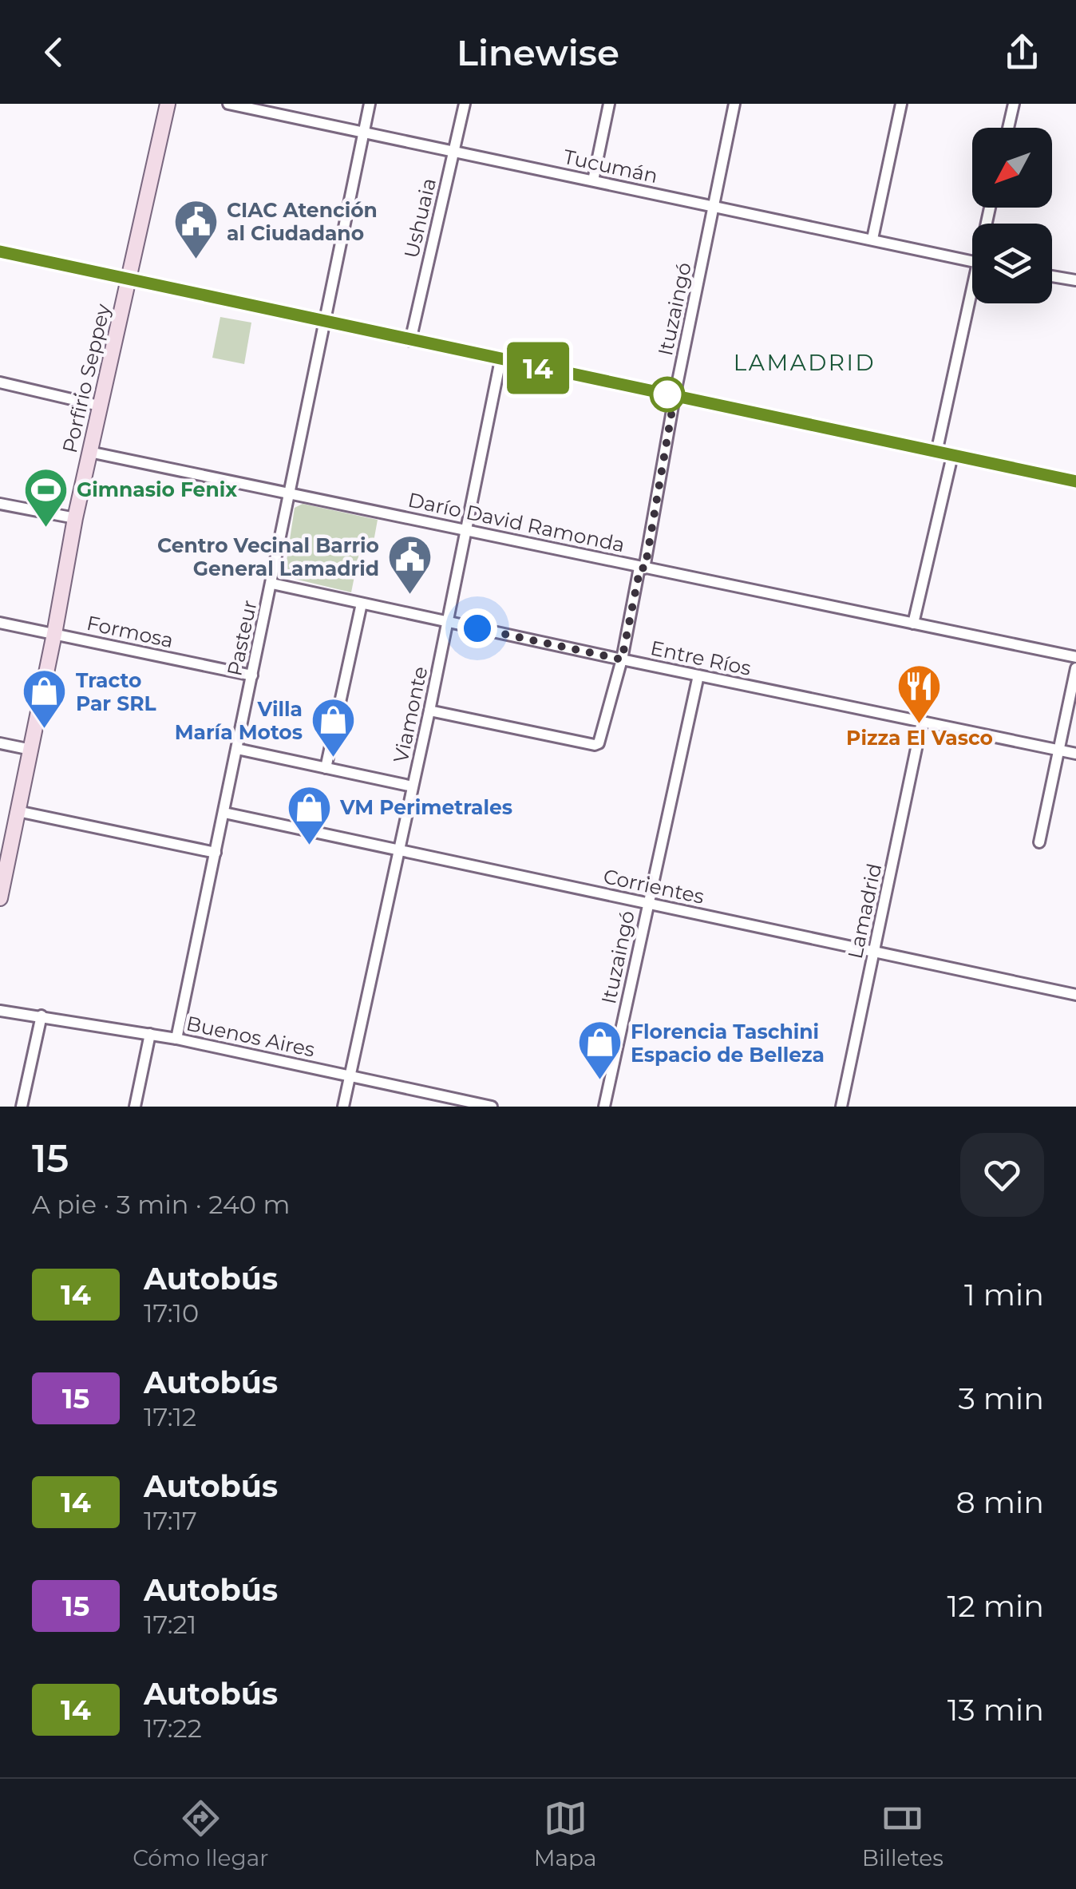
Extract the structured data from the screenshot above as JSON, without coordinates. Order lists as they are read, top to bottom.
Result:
{
  "streets": {
    "main road": ["Porfirio Seppey"],
    "street": [
      "Tucumán",
      "Ushuaia",
      "Ituzaingó",
      "Darío David Ramonda",
      "Formosa",
      "Pasteur",
      "Entre Ríos",
      "Viamonte",
      "Corrientes",
      "Lamadrid",
      "Buenos Aires"
    ]
  },
  "crossings": [
    ["Tucumán", "Ushuaia"],
    ["Tucumán", "Ituzaingó"],
    ["Tucumán", "Pasteur"],
    ["Ituzaingó", "Darío David Ramonda"],
    ["Ituzaingó", "Entre Ríos"],
    ["Ituzaingó", "Viamonte"],
    ["Ituzaingó", "Corrientes"],
    ["Porfirio Seppey", "Darío David Ramonda"],
    ["Porfirio Seppey", "Formosa"],
    ["Darío David Ramonda", "Pasteur"],
    ["Darío David Ramonda", "Viamonte"],
    ["Formosa", "Pasteur"],
    ["Pasteur", "Entre Ríos"],
    ["Pasteur", "Corrientes"],
    ["Pasteur", "Buenos Aires"],
    ["Entre Ríos", "Viamonte"],
    ["Entre Ríos", "Lamadrid"],
    ["Viamonte", "Corrientes"],
    ["Viamonte", "Buenos Aires"],
    ["Corrientes", "Lamadrid"]
  ],
  "districts": ["LAMADRID"],
  "places": {
    "public building": ["CIAC Atención al Ciudadano", "Centro Vecinal Barrio General Lamadrid"],
    "sports": ["Gimnasio Fenix"],
    "restaurant": ["Pizza El Vasco"],
    "shop": [
      "Tracto Par SRL",
      "Villa María Motos",
      "VM Perimetrales",
      "Florencia Taschini Espacio de Belleza"
    ]
  },
  "lines": ["bus line 14"],
  "north": "bottom left",
  "page": {
    "header": "Linewise",
    "on_map": "14",
    "heading": ["15", "A pie · 3 min · 240 m"],
    "list": [
      {
        "mark": "14",
        "name": "Autobús",
        "note": "17:10",
        "value": "1 min"
      },
      {
        "mark": "15",
        "name": "Autobús",
        "note": "17:12",
        "value": "3 min"
      },
      {
        "mark": "14",
        "name": "Autobús",
        "note": "17:17",
        "value": "8 min"
      },
      {
        "mark": "15",
        "name": "Autobús",
        "note": "17:21",
        "value": "12 min"
      },
      {
        "mark": "14",
        "name": "Autobús",
        "note": "17:22",
        "value": "13 min"
      }
    ],
    "tabs": ["Cómo llegar", "Mapa", "Billetes"]
  }
}
